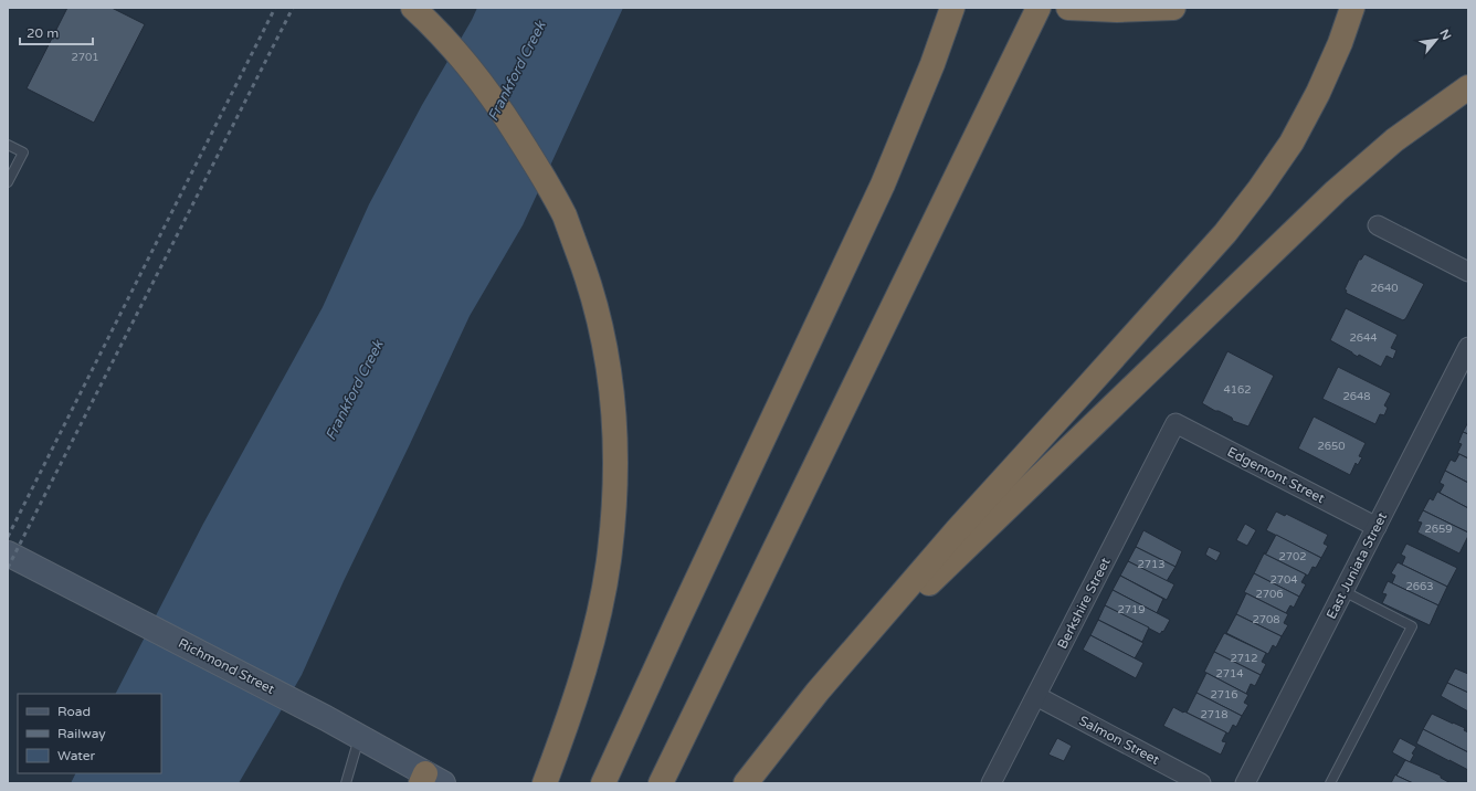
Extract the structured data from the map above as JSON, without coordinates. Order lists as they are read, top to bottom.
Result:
{
  "streets": {
    "main road": ["Richmond Street"],
    "street": [
      "Edgemont Street",
      "East Juniata Street",
      "Berkshire Street",
      "Salmon Street"
    ]
  },
  "crossings": [
    ["Edgemont Street", "East Juniata Street"],
    ["Edgemont Street", "Berkshire Street"],
    ["Berkshire Street", "Salmon Street"]
  ],
  "water": ["Frankford Creek"],
  "house_numbers": [
    "2701",
    "2640",
    "2644",
    "4162",
    "2648",
    "2650",
    "2659",
    "2702",
    "2713",
    "2704",
    "2663",
    "2706",
    "2719",
    "2708",
    "2712",
    "2714",
    "2716",
    "2718"
  ],
  "legend": ["Road", "Railway", "Water"],
  "scale_bar": "20 m",
  "north": "top right"
}
